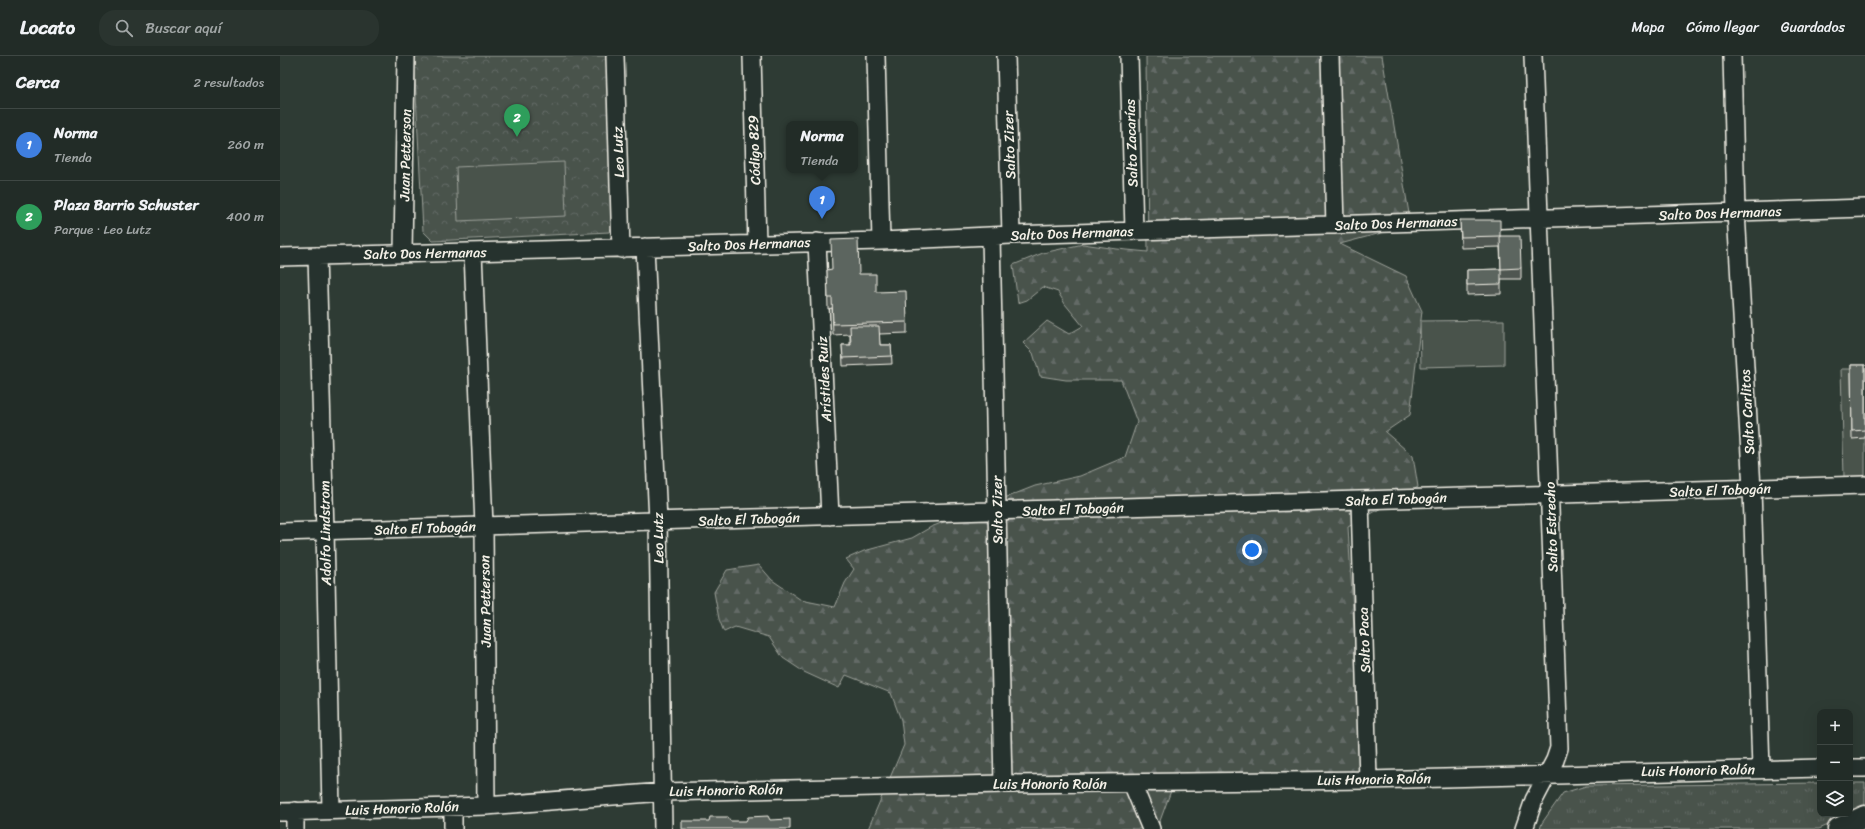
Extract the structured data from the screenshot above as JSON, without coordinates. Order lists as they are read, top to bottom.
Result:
{
  "streets": {
    "street": [
      "Salto Zacarías",
      "Salto Zizer",
      "Código 829",
      "Leo Lutz",
      "Juan Petterson",
      "Salto Dos Hermanas",
      "Arístides Ruiz",
      "Salto Carlitos",
      "Salto El Tobogán",
      "Salto Estrecho",
      "Adolfo Lindstrom",
      "Salto Paca",
      "Luis Honorio Rolón"
    ]
  },
  "crossings": [
    ["Salto Zacarías", "Salto Dos Hermanas"],
    ["Salto Zizer", "Salto Dos Hermanas"],
    ["Salto Zizer", "Salto El Tobogán"],
    ["Salto Zizer", "Luis Honorio Rolón"],
    ["Código 829", "Salto Dos Hermanas"],
    ["Leo Lutz", "Salto Dos Hermanas"],
    ["Leo Lutz", "Salto El Tobogán"],
    ["Leo Lutz", "Luis Honorio Rolón"],
    ["Juan Petterson", "Salto Dos Hermanas"],
    ["Juan Petterson", "Salto El Tobogán"],
    ["Juan Petterson", "Luis Honorio Rolón"],
    ["Salto Dos Hermanas", "Arístides Ruiz"],
    ["Salto Dos Hermanas", "Salto Carlitos"],
    ["Salto Dos Hermanas", "Salto Estrecho"],
    ["Salto Dos Hermanas", "Adolfo Lindstrom"],
    ["Arístides Ruiz", "Salto El Tobogán"],
    ["Salto Carlitos", "Salto El Tobogán"],
    ["Salto Carlitos", "Luis Honorio Rolón"],
    ["Salto El Tobogán", "Salto Estrecho"],
    ["Salto El Tobogán", "Adolfo Lindstrom"],
    ["Salto El Tobogán", "Salto Paca"],
    ["Salto Estrecho", "Luis Honorio Rolón"],
    ["Adolfo Lindstrom", "Luis Honorio Rolón"],
    ["Salto Paca", "Luis Honorio Rolón"]
  ],
  "page": {
    "header": "Locato",
    "search": "Buscar aquí",
    "nav": ["Mapa", "Cómo llegar", "Guardados"],
    "heading": ["Cerca", "2 resultados"],
    "pins": ["2", "1"],
    "list": [
      {
        "mark": "1",
        "name": "Norma",
        "note": "Tienda",
        "value": "260 m"
      },
      {
        "mark": "2",
        "name": "Plaza Barrio Schuster",
        "note": "Parque · Leo Lutz",
        "value": "400 m"
      }
    ],
    "popup": ["Norma", "Tienda"],
    "map_buttons": ["+", "−"]
  }
}
